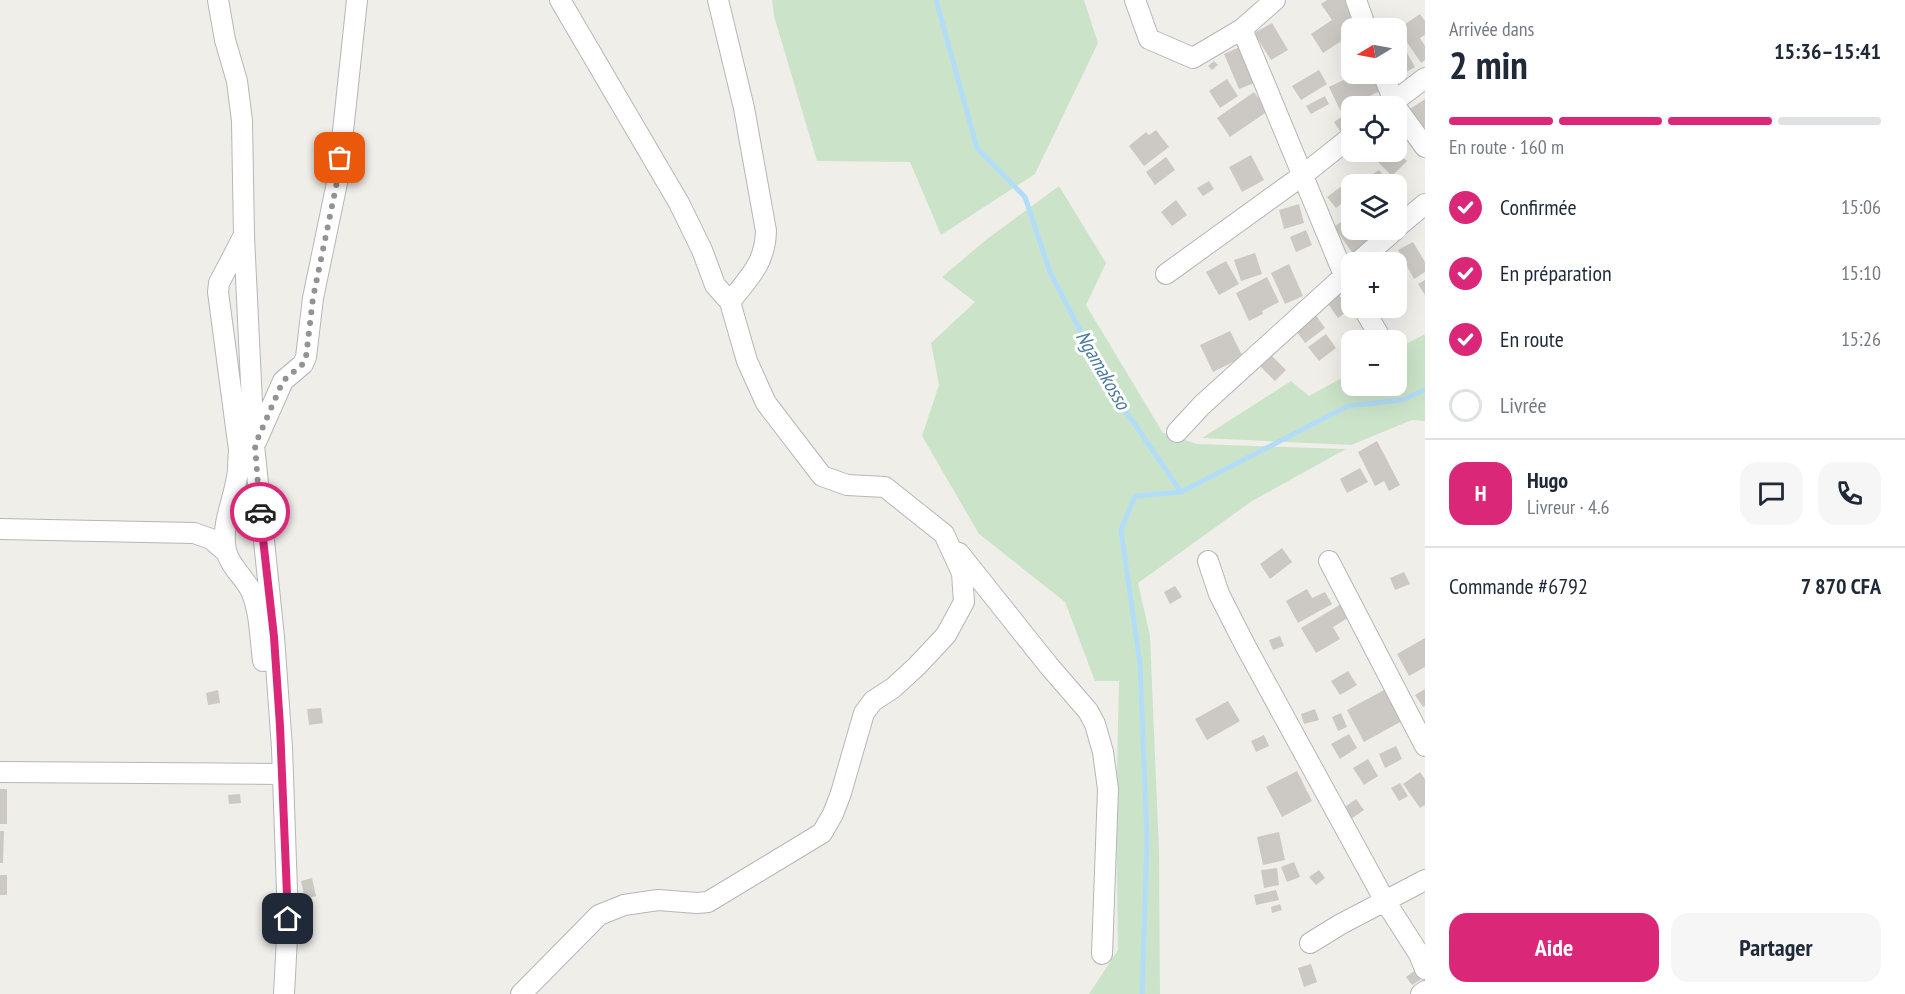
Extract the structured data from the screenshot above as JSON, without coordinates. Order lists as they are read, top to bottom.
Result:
{
  "water": ["Ngamakosso"],
  "north": "left",
  "page": {
    "heading": ["2 min", "Arrivée dans", "15:36–15:41"],
    "panel": [
      "Hugo",
      "Livreur · 4.6",
      "Commande #6792",
      "7 870 CFA"
    ],
    "map_buttons": ["+", "−"],
    "bar": "En route · 160 m",
    "list": [
      ["Confirmée", "15:06"],
      ["En préparation", "15:10"],
      ["En route", "15:26"],
      "Livrée"
    ],
    "round": "H",
    "buttons": ["Aide", "Partager"]
  }
}
